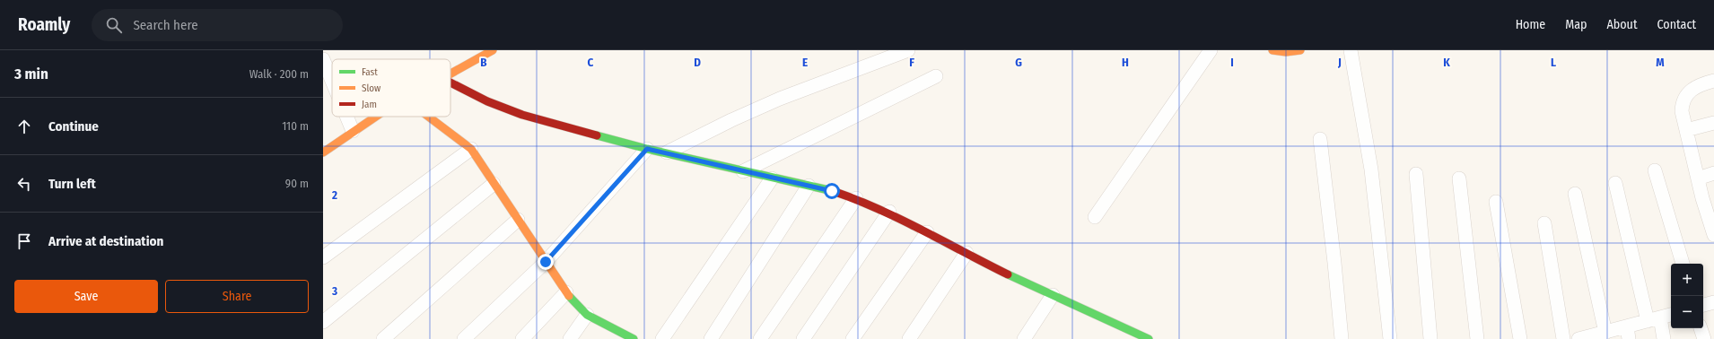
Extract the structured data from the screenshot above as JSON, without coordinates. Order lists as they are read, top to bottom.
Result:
{
  "legend": ["Fast", "Slow", "Jam"],
  "page": {
    "header": "Roamly",
    "search": "Search here",
    "nav": [
      "Home",
      "Map",
      "About",
      "Contact"
    ],
    "heading": ["3 min", "Walk · 200 m"],
    "list": [
      ["Continue", "110 m"],
      ["Turn left", "90 m"],
      "Arrive at destination"
    ],
    "map_buttons": ["+", "−"],
    "buttons": ["Save", "Share"]
  },
  "grid": {
    "columns": [
      "B",
      "C",
      "D",
      "E",
      "F",
      "G",
      "H",
      "I",
      "J",
      "K",
      "L",
      "M"
    ],
    "rows": ["2", "3"]
  }
}
